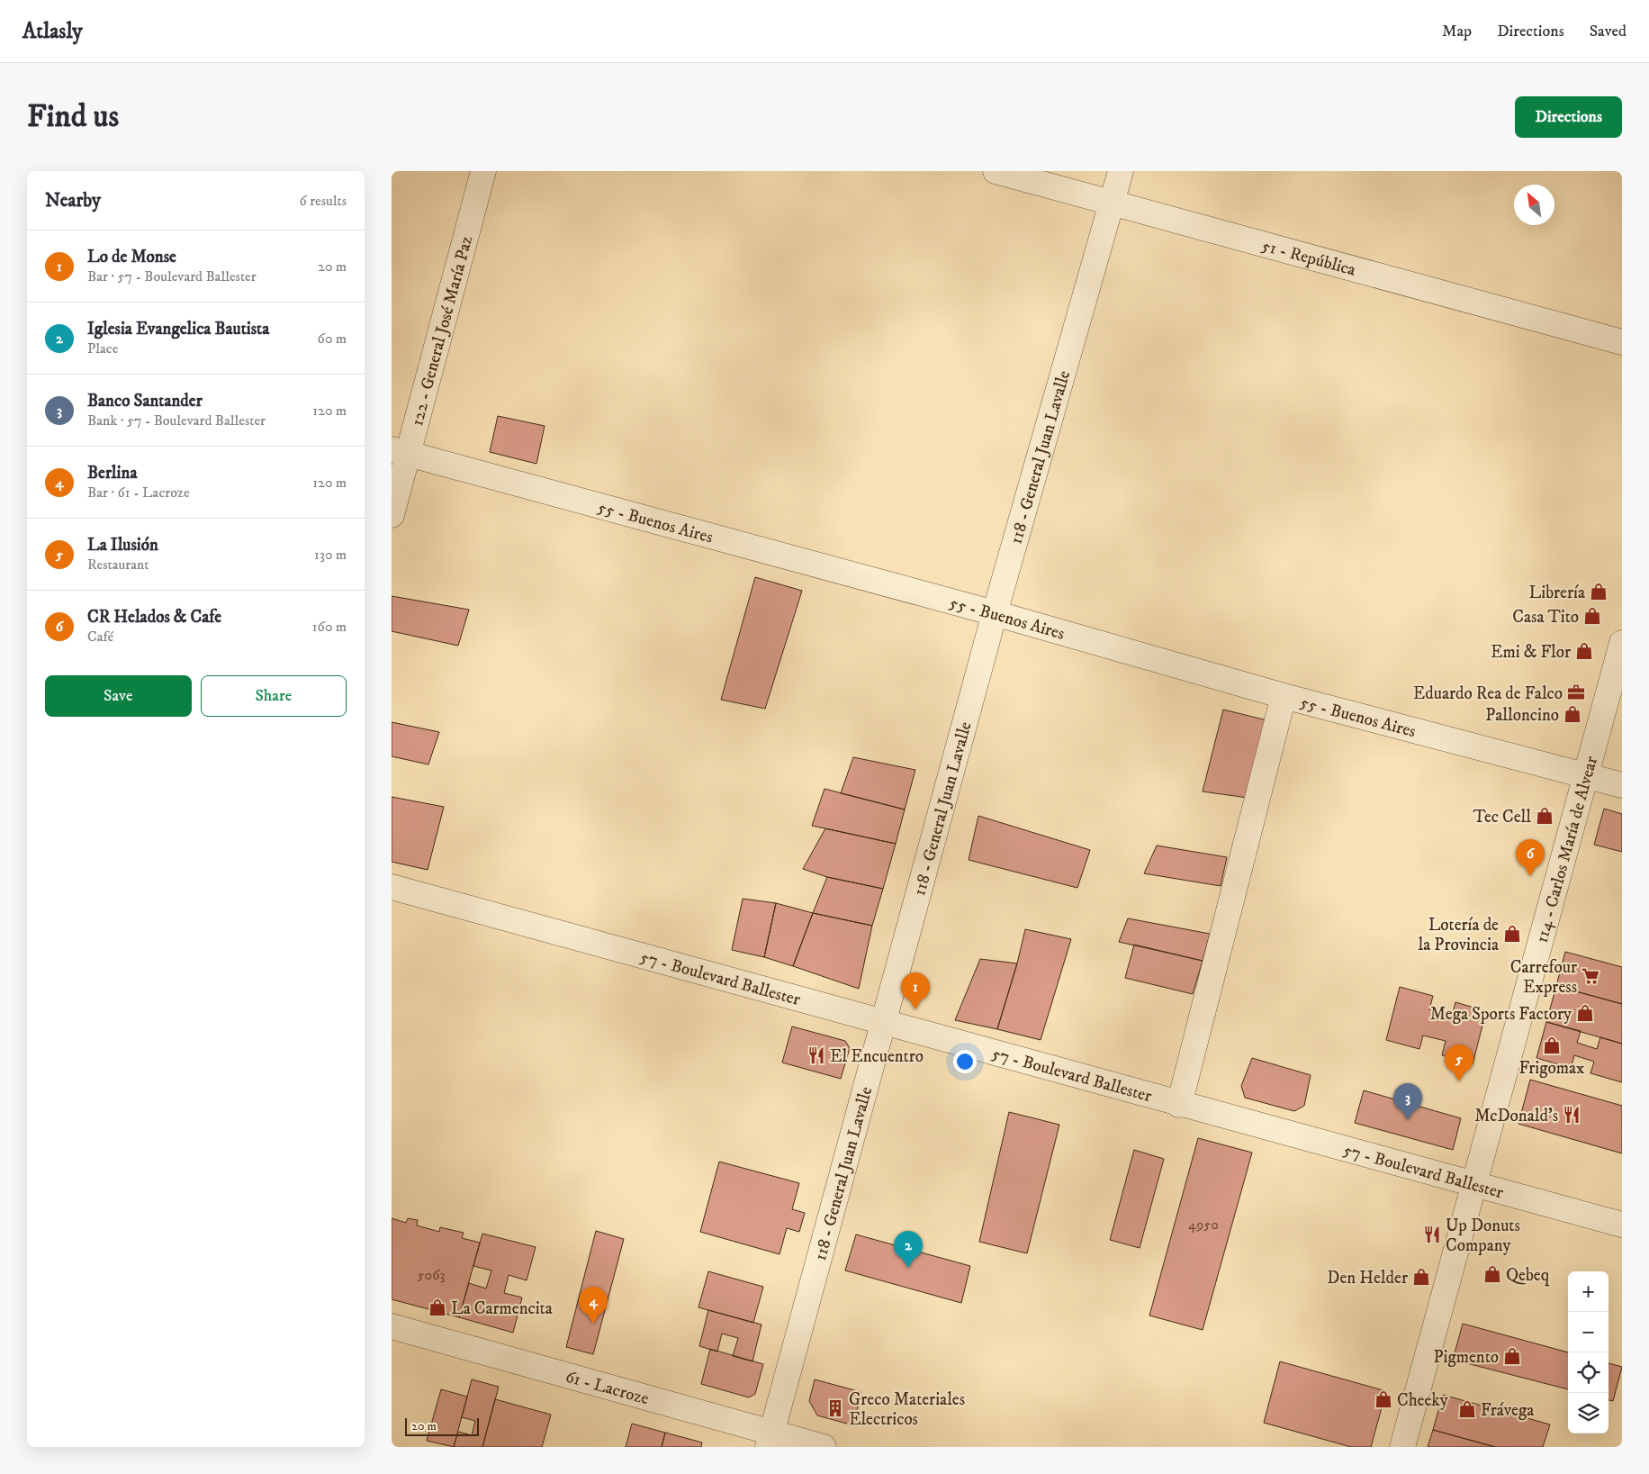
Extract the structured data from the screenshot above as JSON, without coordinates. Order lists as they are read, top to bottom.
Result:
{
  "streets": {
    "street": [
      "51 - República",
      "122 - General José María Paz",
      "118 - General Juan Lavalle",
      "55 - Buenos Aires",
      "114 - Carlos María de Alvear",
      "57 - Boulevard Ballester",
      "61 - Lacroze"
    ]
  },
  "crossings": [
    ["51 - República", "118 - General Juan Lavalle"],
    ["122 - General José María Paz", "55 - Buenos Aires"],
    ["118 - General Juan Lavalle", "55 - Buenos Aires"],
    ["118 - General Juan Lavalle", "57 - Boulevard Ballester"],
    ["118 - General Juan Lavalle", "61 - Lacroze"],
    ["55 - Buenos Aires", "114 - Carlos María de Alvear"],
    ["114 - Carlos María de Alvear", "57 - Boulevard Ballester"]
  ],
  "places": {
    "shop": [
      "Librería",
      "Casa Tito",
      "Emi & Flor",
      "Palloncino",
      "Tec Cell",
      "Lotería de la Provincia",
      "Mega Sports Factory",
      "Frigomax",
      "Qebeq",
      "Den Helder",
      "La Carmencita",
      "Pigmento",
      "Cheeky",
      "Frávega"
    ],
    "office": ["Eduardo Rea de Falco"],
    "supermarket": ["Carrefour Express"],
    "restaurant": ["El Encuentro", "McDonald's", "Up Donuts Company"],
    "building": ["Greco Materiales Electricos"]
  },
  "house_numbers": ["4950", "5063"],
  "scale_bar": "20 m",
  "north": "top left",
  "page": {
    "header": "Atlasly",
    "nav": ["Map", "Directions", "Saved"],
    "buttons": [
      "Directions",
      ["Save", "Share"]
    ],
    "title": "Find us",
    "heading": ["Nearby", "6 results"],
    "list": [
      {
        "mark": "1",
        "name": "Lo de Monse",
        "note": "Bar · 57 - Boulevard Ballester",
        "value": "20 m"
      },
      {
        "mark": "2",
        "name": "Iglesia Evangelica Bautista",
        "note": "Place",
        "value": "60 m"
      },
      {
        "mark": "3",
        "name": "Banco Santander",
        "note": "Bank · 57 - Boulevard Ballester",
        "value": "120 m"
      },
      {
        "mark": "4",
        "name": "Berlina",
        "note": "Bar · 61 - Lacroze",
        "value": "120 m"
      },
      {
        "mark": "5",
        "name": "La Ilusión",
        "note": "Restaurant",
        "value": "130 m"
      },
      {
        "mark": "6",
        "name": "CR Helados & Cafe",
        "note": "Café",
        "value": "160 m"
      }
    ],
    "pins": [
      "6",
      "1",
      "5",
      "3",
      "2",
      "4"
    ],
    "map_buttons": ["+", "−"],
    "scale": "20 m"
  }
}
